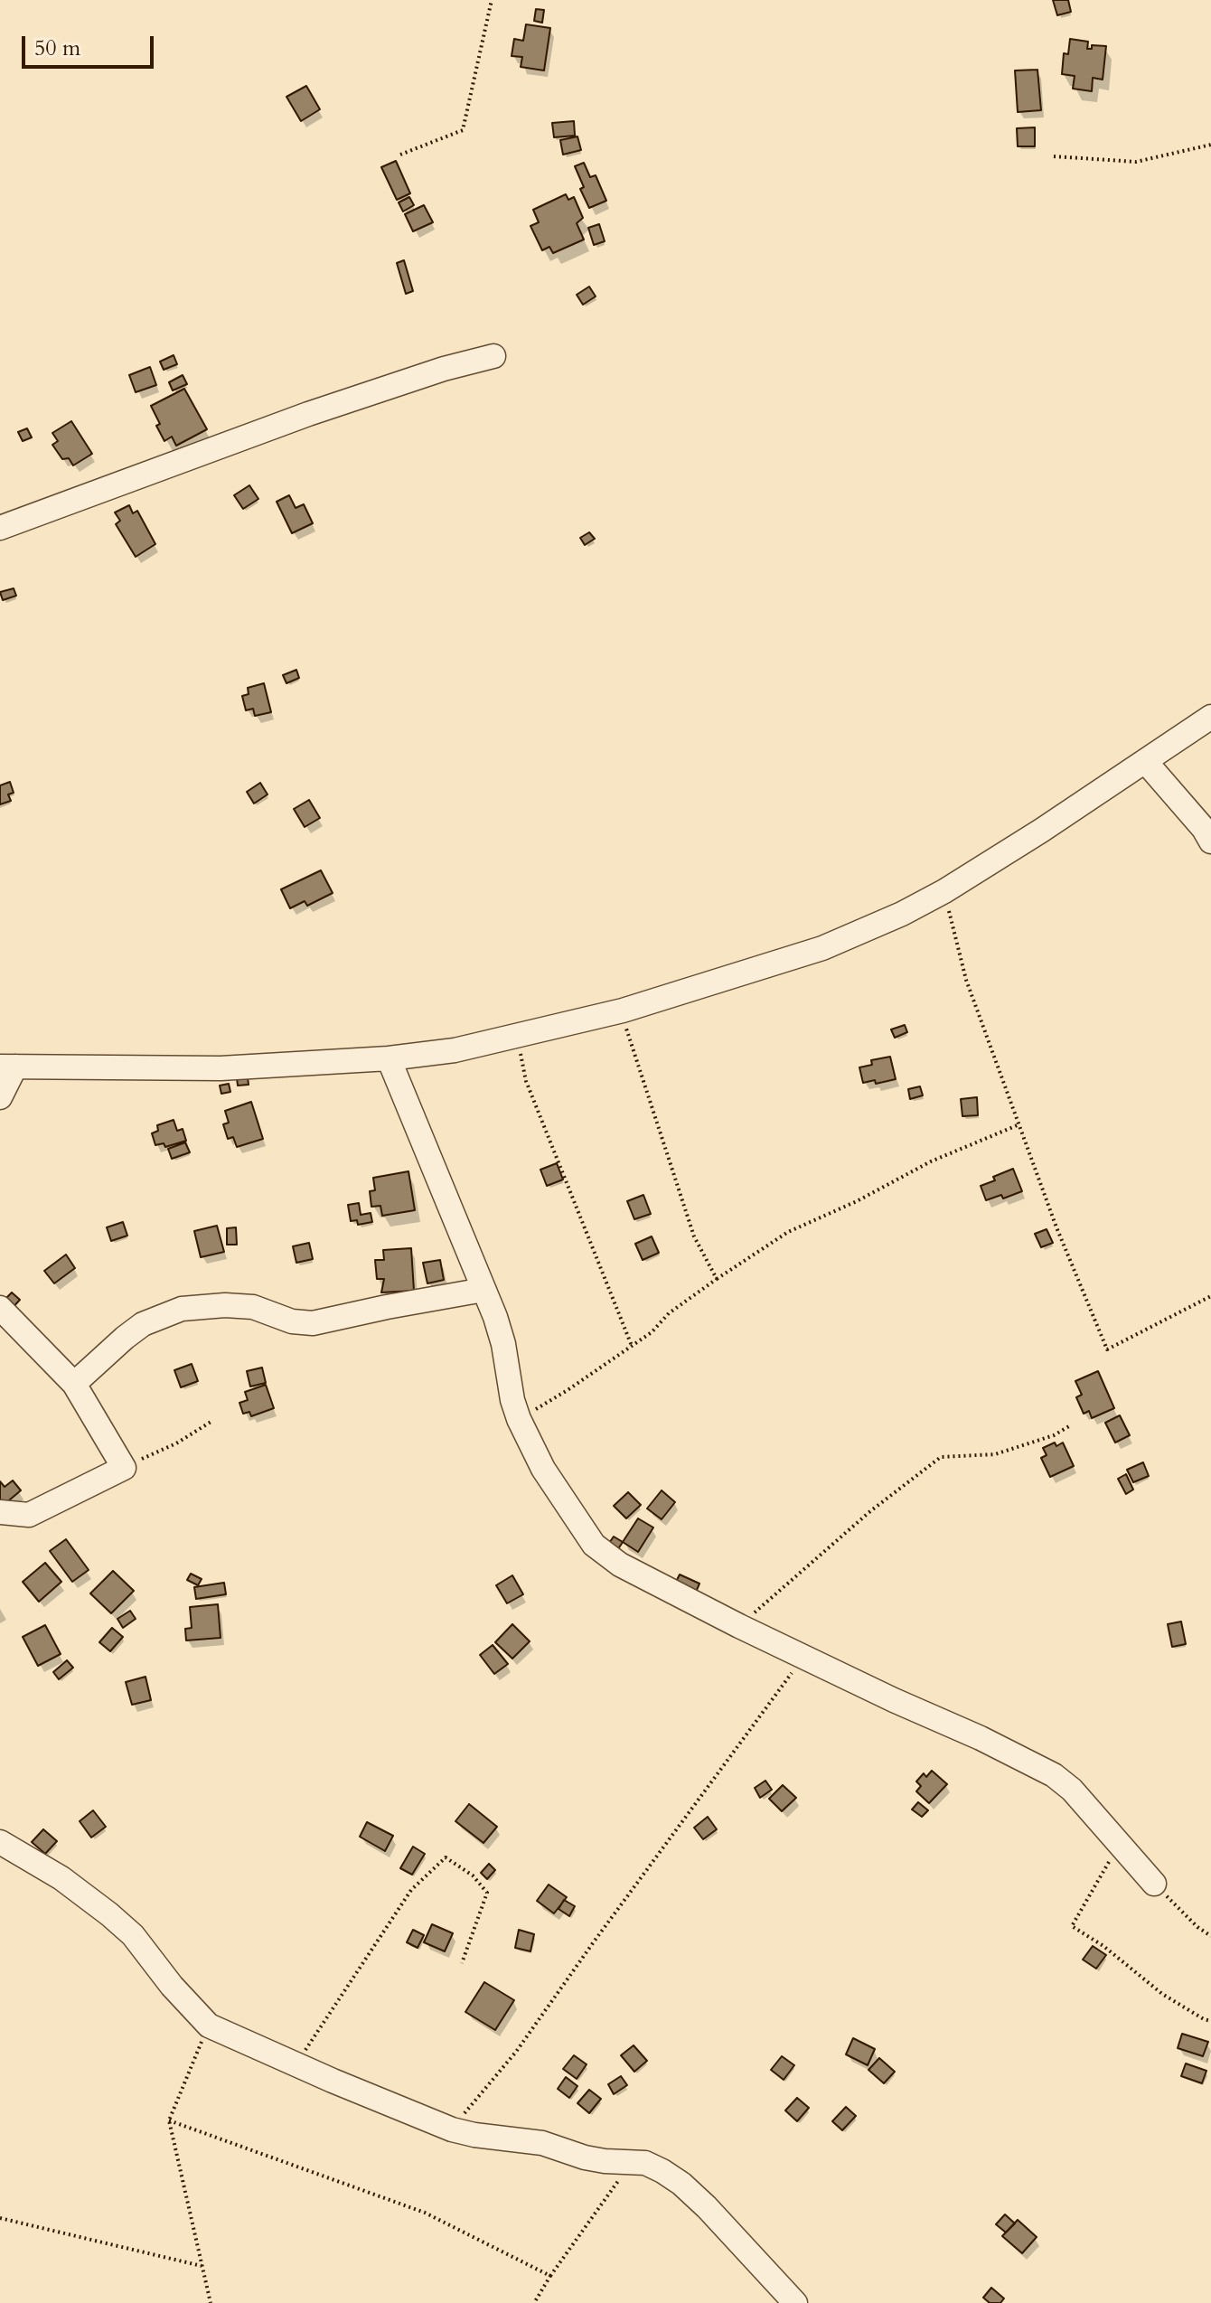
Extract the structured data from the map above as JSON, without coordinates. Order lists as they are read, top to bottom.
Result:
{
  "scale_bar": "50 m"
}
